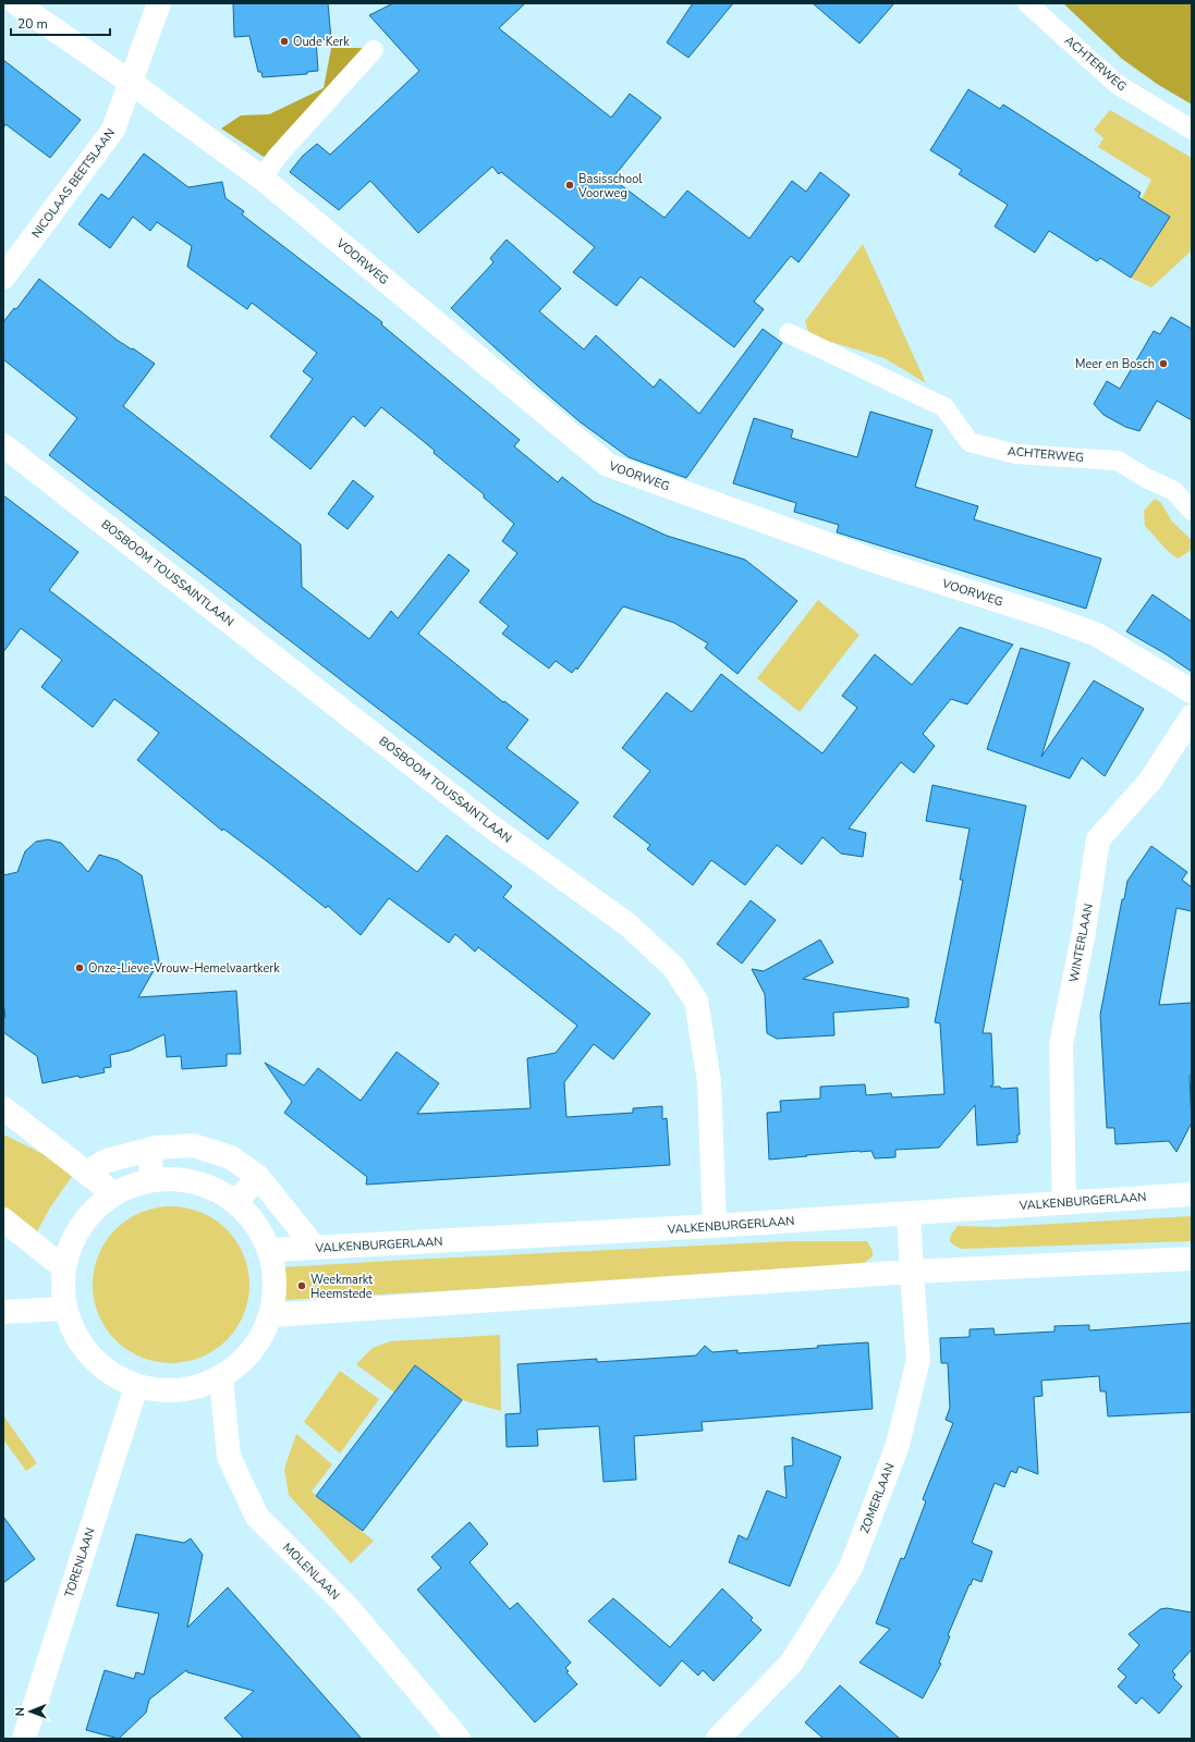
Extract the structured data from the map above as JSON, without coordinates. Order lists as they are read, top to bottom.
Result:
{
  "streets": {
    "street": [
      "NICOLAAS BEETSLAAN",
      "VOORWEG",
      "BOSBOOM TOUSSAINTLAAN",
      "WINTERLAAN",
      "VALKENBURGERLAAN",
      "ZOMERLAAN",
      "TORENLAAN",
      "MOLENLAAN"
    ],
    "lane": ["ACHTERWEG"]
  },
  "crossings": [
    ["NICOLAAS BEETSLAAN", "VOORWEG"],
    ["BOSBOOM TOUSSAINTLAAN", "VALKENBURGERLAAN"],
    ["WINTERLAAN", "VALKENBURGERLAAN"],
    ["VALKENBURGERLAAN", "ZOMERLAAN"]
  ],
  "places": [
    "Oude Kerk",
    "Basisschool Voorweg",
    "Meer en Bosch",
    "Onze-Lieve-Vrouw-Hemelvaartkerk",
    "Weekmarkt Heemstede"
  ],
  "scale_bar": "20 m",
  "north": "left"
}
